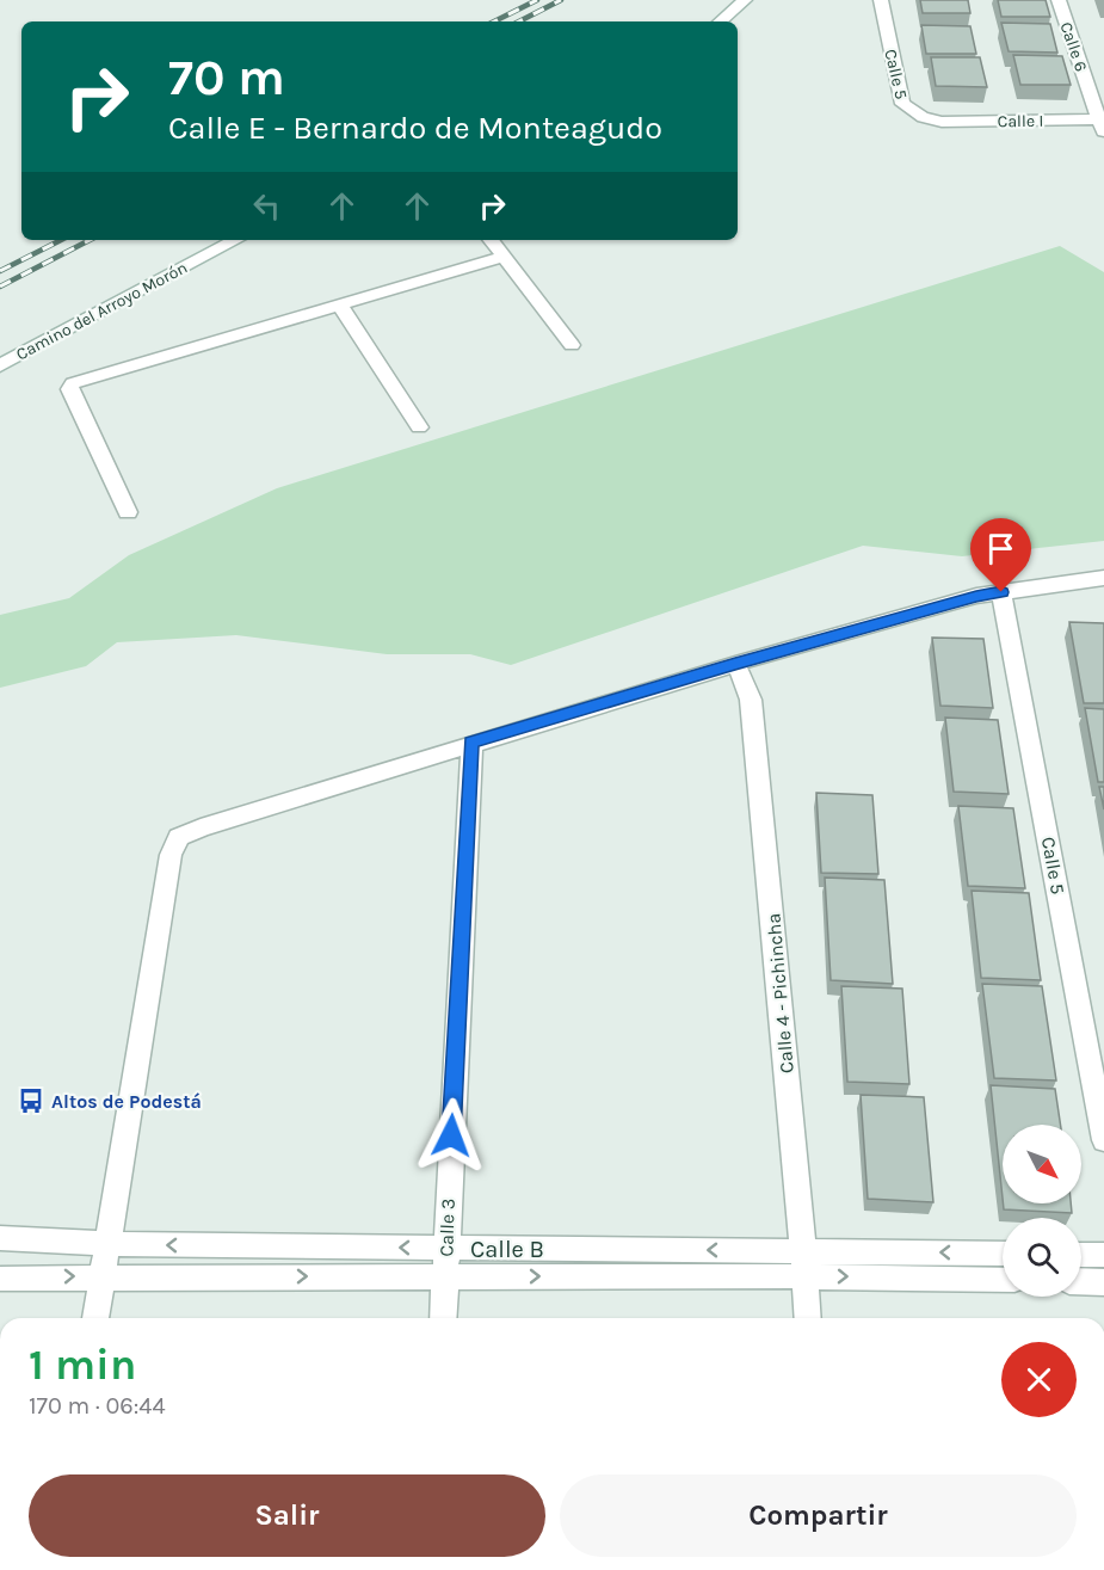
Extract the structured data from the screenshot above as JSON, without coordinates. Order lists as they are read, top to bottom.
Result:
{
  "streets": {
    "street": [
      "Calle 6",
      "Calle 5",
      "Calle I",
      "Camino del Arroyo Morón",
      "Calle 4 - Pichincha",
      "Calle 3",
      "Calle B"
    ]
  },
  "crossings": [
    ["Calle 6", "Calle I"],
    ["Calle 5", "Calle I"],
    ["Calle 4 - Pichincha", "Calle B"],
    ["Calle 3", "Calle B"]
  ],
  "places": {
    "bus stop": ["Altos de Podestá"]
  },
  "north": "bottom right",
  "page": {
    "turn": ["70 m", "Calle E - Bernardo de Monteagudo"],
    "heading": ["1 min", "170 m · 06:44"],
    "buttons": ["Salir", "Compartir"]
  }
}
